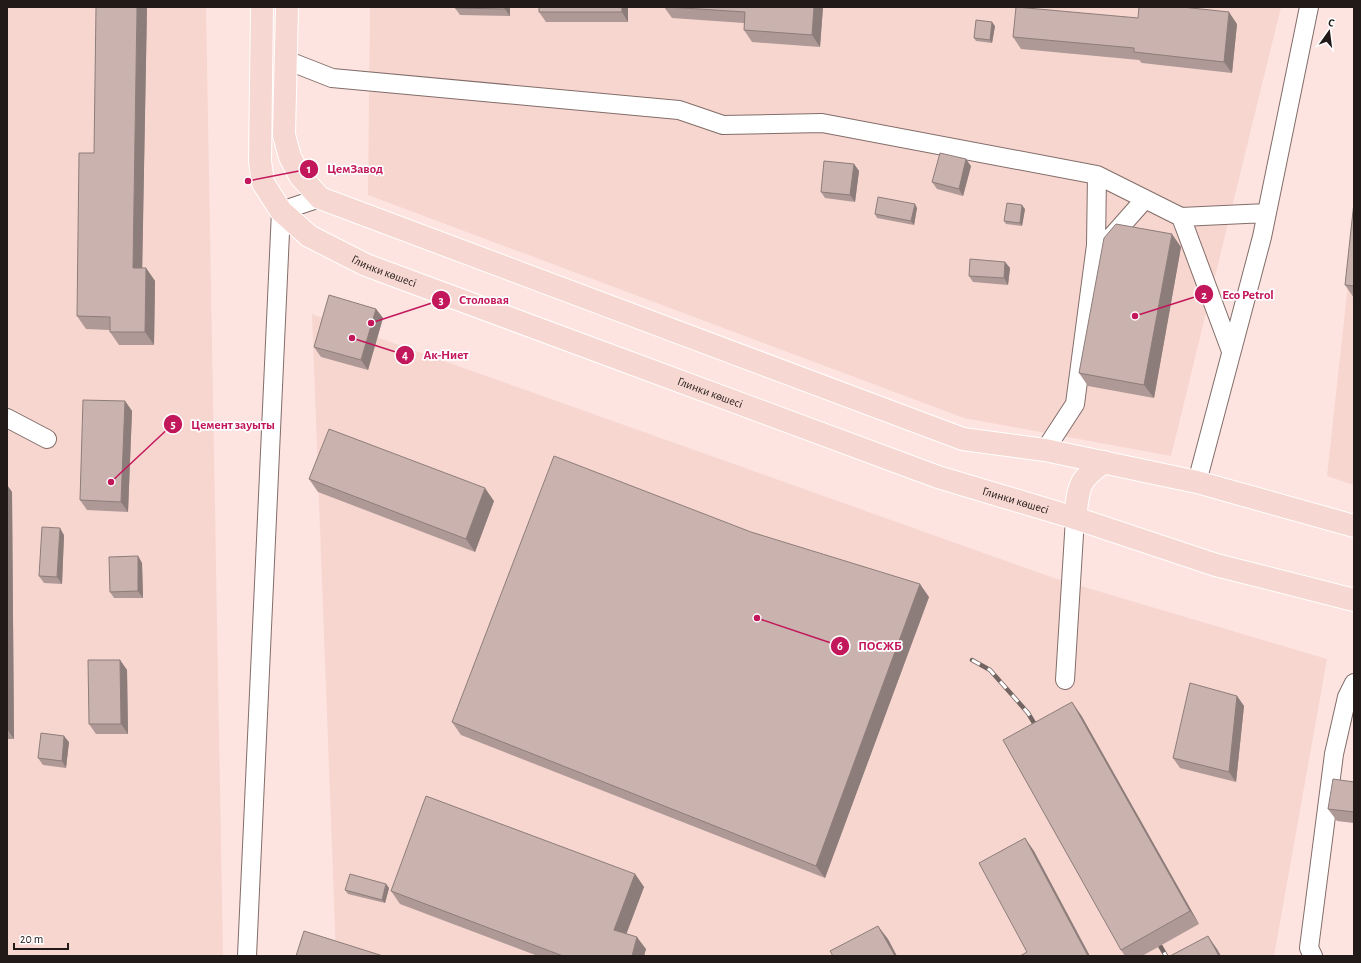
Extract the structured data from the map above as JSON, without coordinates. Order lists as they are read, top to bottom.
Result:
{
  "streets": {
    "main road": ["Глинки көшесі"]
  },
  "places": [
    "ЦемЗавод",
    "Eco Petrol",
    "Столовая",
    "Ак-Ниет",
    "Цемент зауыты",
    "ПОСЖБ"
  ],
  "scale_bar": "20 m",
  "north": "top"
}
